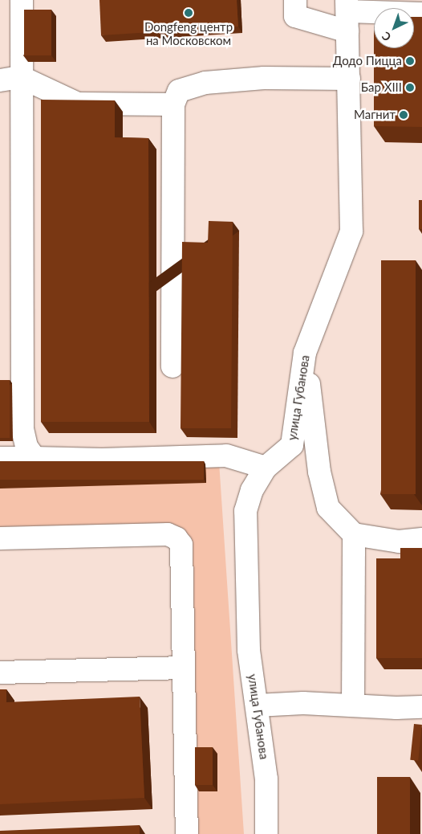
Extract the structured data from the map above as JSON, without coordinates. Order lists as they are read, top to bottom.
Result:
{
  "streets": {
    "street": ["улица Губанова"]
  },
  "places": [
    "Dongfeng центр на Московском",
    "Додо Пицца",
    "Бар XIII",
    "Магнит"
  ],
  "north": "bottom left"
}
